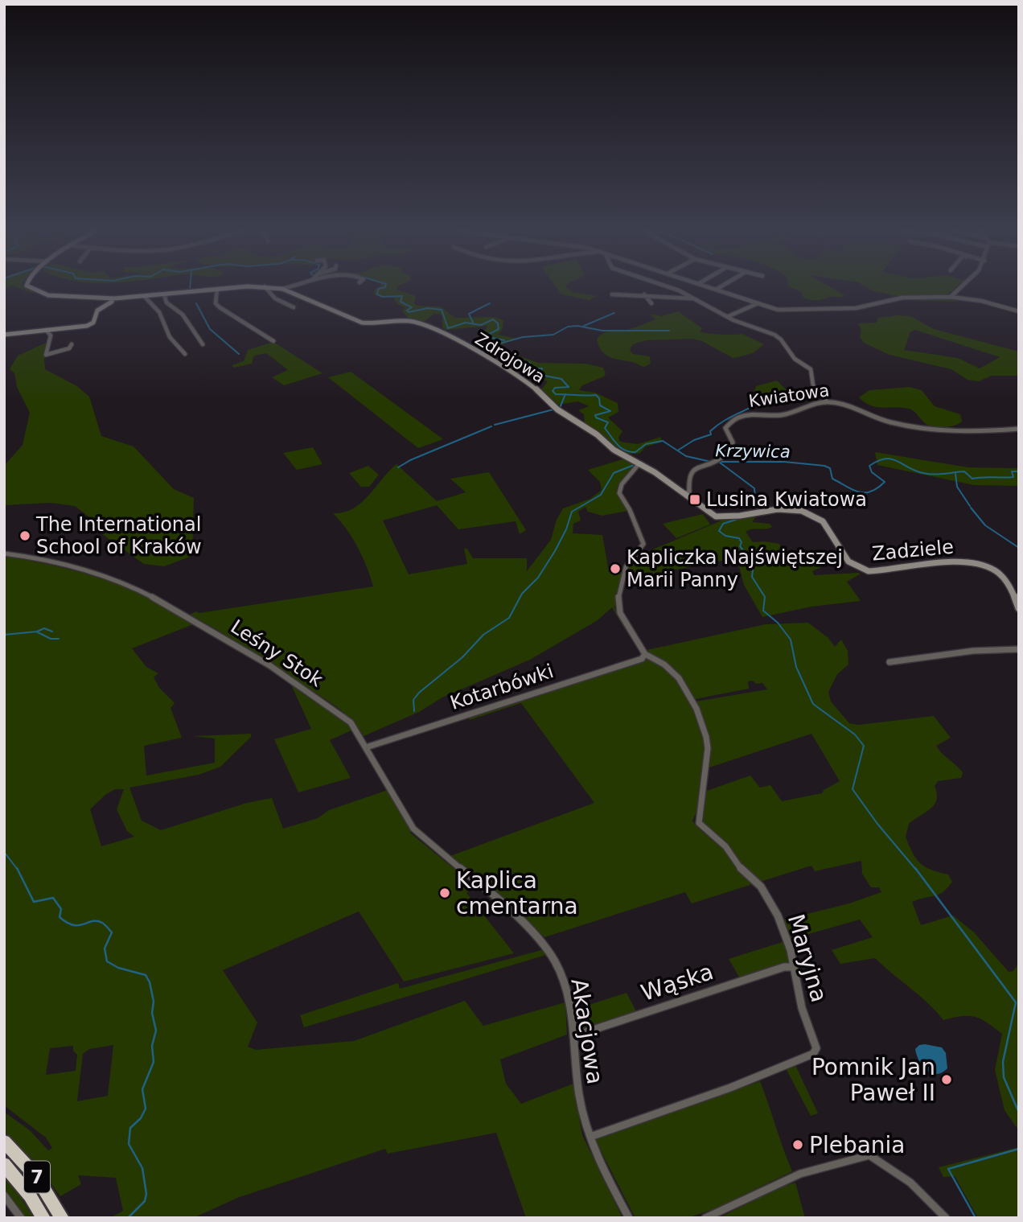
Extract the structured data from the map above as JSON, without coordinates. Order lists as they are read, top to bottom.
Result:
{
  "streets": {
    "highway": ["7"],
    "street": [
      "Zdrojowa",
      "Kwiatowa",
      "Zadziele",
      "Leśny Stok",
      "Kotarbówki",
      "Maryjna",
      "Wąska",
      "Akacjowa"
    ]
  },
  "crossings": [
    ["Zdrojowa", "Kwiatowa"],
    ["Zdrojowa", "Zadziele"],
    ["Kwiatowa", "Zadziele"],
    ["Leśny Stok", "Kotarbówki"],
    ["Leśny Stok", "Akacjowa"],
    ["Kotarbówki", "Maryjna"],
    ["Kotarbówki", "Akacjowa"],
    ["Maryjna", "Wąska"],
    ["Maryjna", "Akacjowa"],
    ["Wąska", "Akacjowa"]
  ],
  "water": ["Krzywica"],
  "places": {
    "transit": ["Lusina Kwiatowa"],
    "other": [
      "The International School of Kraków",
      "Kapliczka Najświętszej Marii Panny",
      "Kaplica cmentarna",
      "Pomnik Jan Paweł II",
      "Plebania"
    ]
  }
}
